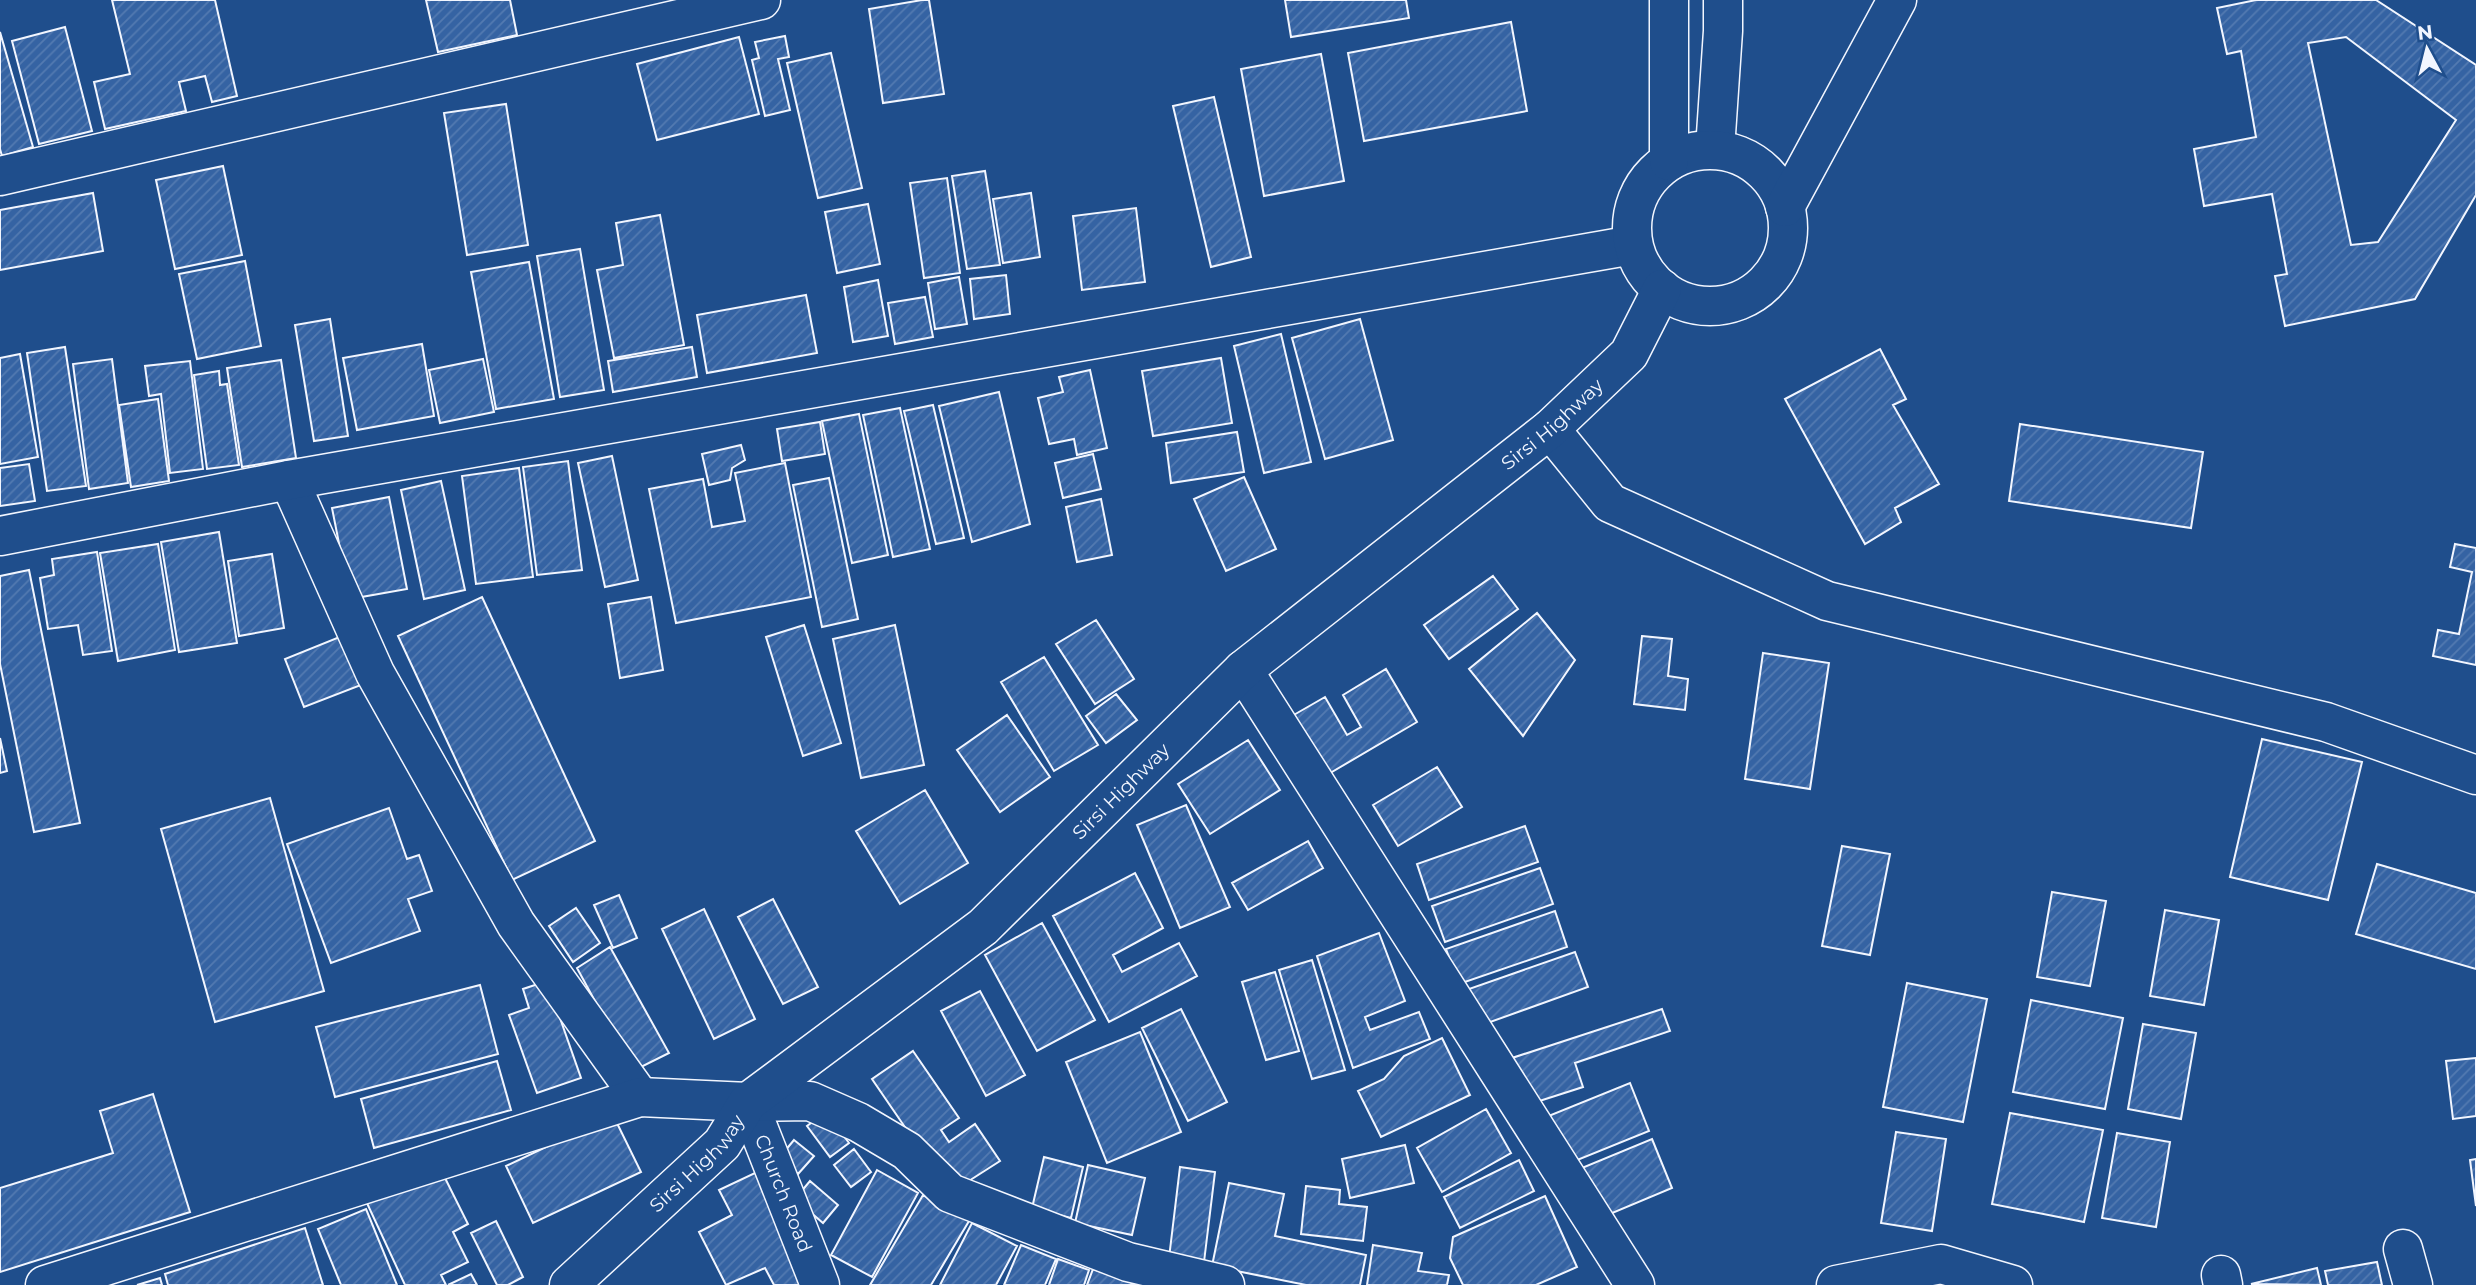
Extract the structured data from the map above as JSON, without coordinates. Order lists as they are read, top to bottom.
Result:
{
  "streets": {
    "street": ["Sirsi Highway", "Church Road"]
  },
  "crossings": [
    ["Sirsi Highway", "Church Road"]
  ],
  "north": "top"
}
